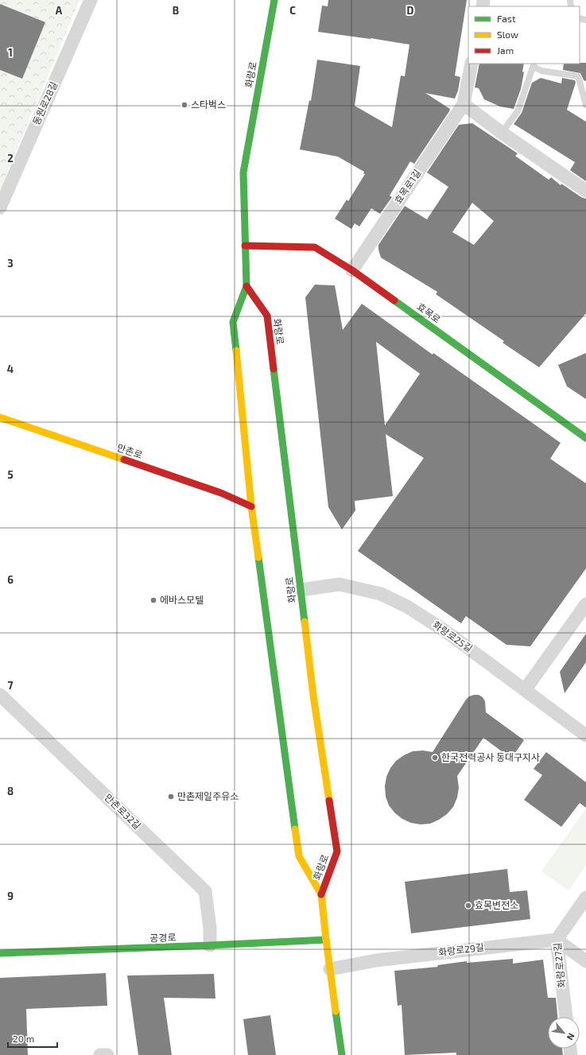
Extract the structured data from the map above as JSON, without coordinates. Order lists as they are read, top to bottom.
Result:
{
  "streets": {
    "main road": [
      "화랑로",
      "효목로",
      "만촌로",
      "공경로"
    ],
    "street": [
      "동원로28길",
      "효목로1길",
      "화랑로25길",
      "만촌로32길",
      "화랑로29길",
      "화랑로27길"
    ]
  },
  "crossings": [
    ["화랑로", "효목로"],
    ["화랑로", "만촌로"],
    ["화랑로", "화랑로25길"],
    ["화랑로", "공경로"],
    ["화랑로", "화랑로29길"],
    ["효목로1길", "효목로"],
    ["만촌로32길", "공경로"],
    ["화랑로29길", "화랑로27길"]
  ],
  "places": [
    "스타벅스",
    "에바스모텔",
    "한국전력공사 동대구지사",
    "만촌제일주유소",
    "효목변전소"
  ],
  "legend": ["Fast", "Slow", "Jam"],
  "scale_bar": "20 m",
  "north": "bottom right",
  "grid": {
    "columns": [
      "A",
      "B",
      "C",
      "D"
    ],
    "rows": [
      "1",
      "2",
      "3",
      "4",
      "5",
      "6",
      "7",
      "8",
      "9"
    ]
  }
}
